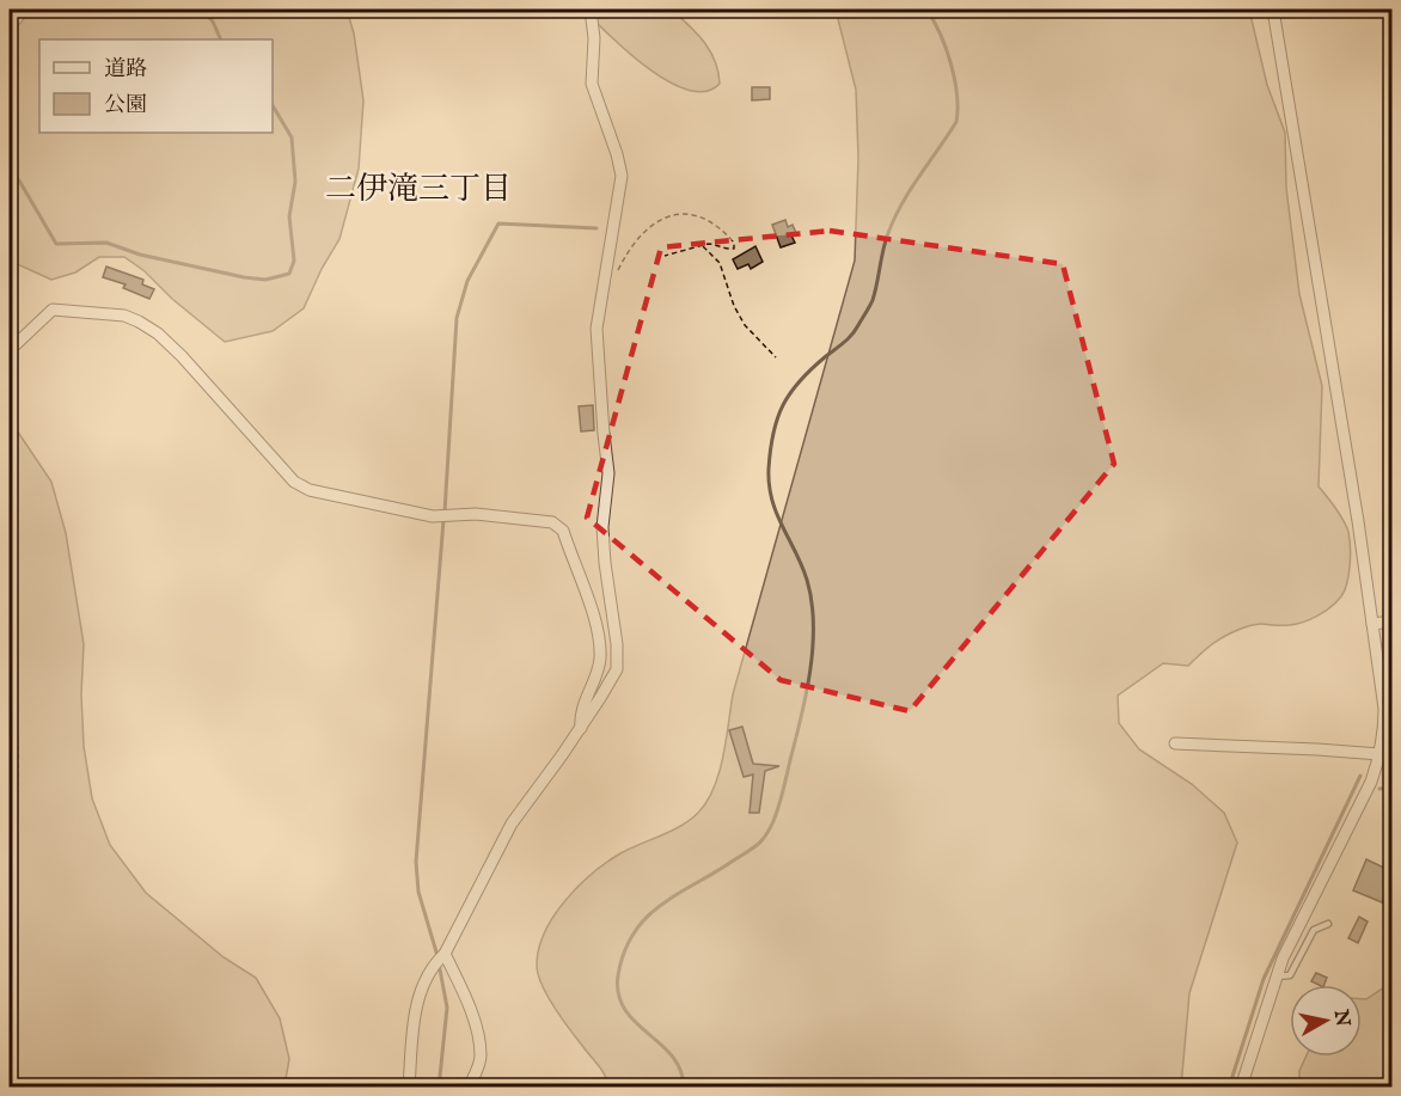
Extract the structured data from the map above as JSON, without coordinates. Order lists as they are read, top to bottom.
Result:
{
  "districts": ["二伊滝三丁目"],
  "legend": ["道路", "公園"],
  "north": "right"
}
